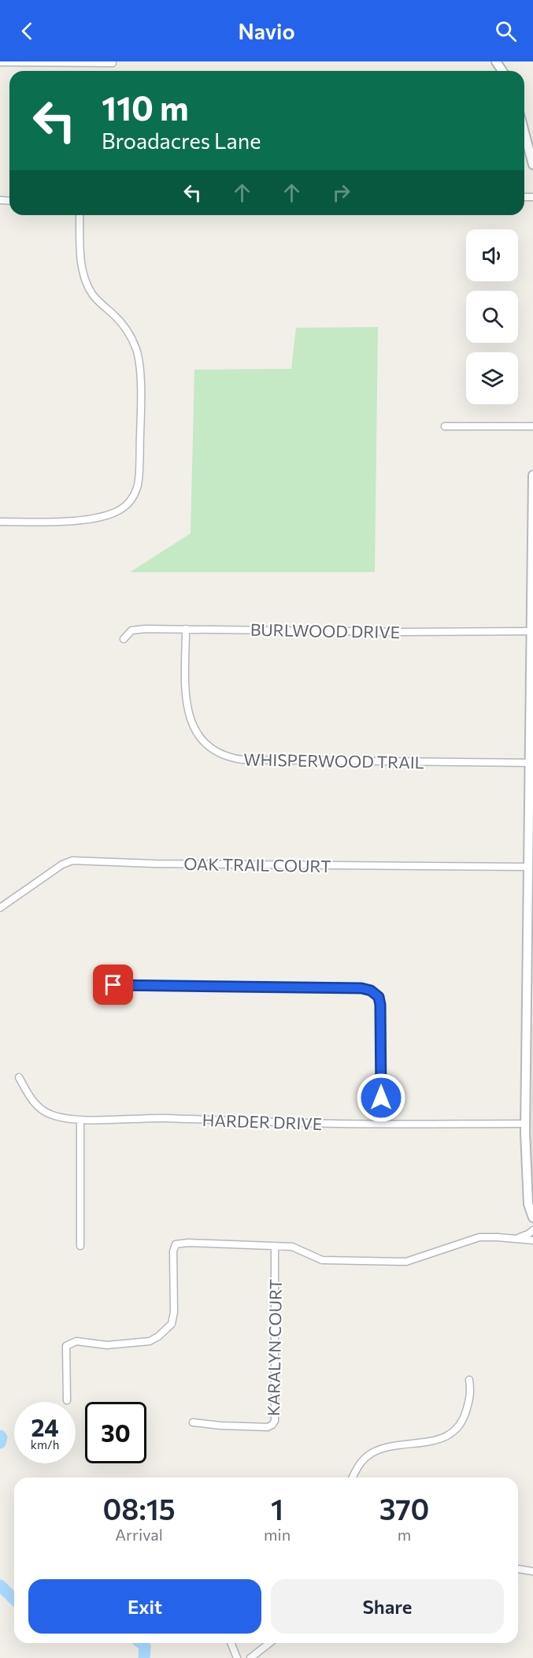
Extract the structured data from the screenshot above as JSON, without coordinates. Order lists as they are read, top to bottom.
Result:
{
  "streets": {
    "street": [
      "BURLWOOD DRIVE",
      "WHISPERWOOD TRAIL",
      "OAK TRAIL COURT",
      "HARDER DRIVE",
      "KARALYN COURT"
    ]
  },
  "crossings": [
    ["BURLWOOD DRIVE", "WHISPERWOOD TRAIL"]
  ],
  "page": {
    "header": "Navio",
    "turn": ["110 m", "Broadacres Lane"],
    "speed": "24 km/h",
    "limit": "30",
    "eta": [
      "08:15",
      "Arrival",
      "1",
      "min",
      "370",
      "m"
    ],
    "buttons": ["Exit", "Share"]
  }
}
